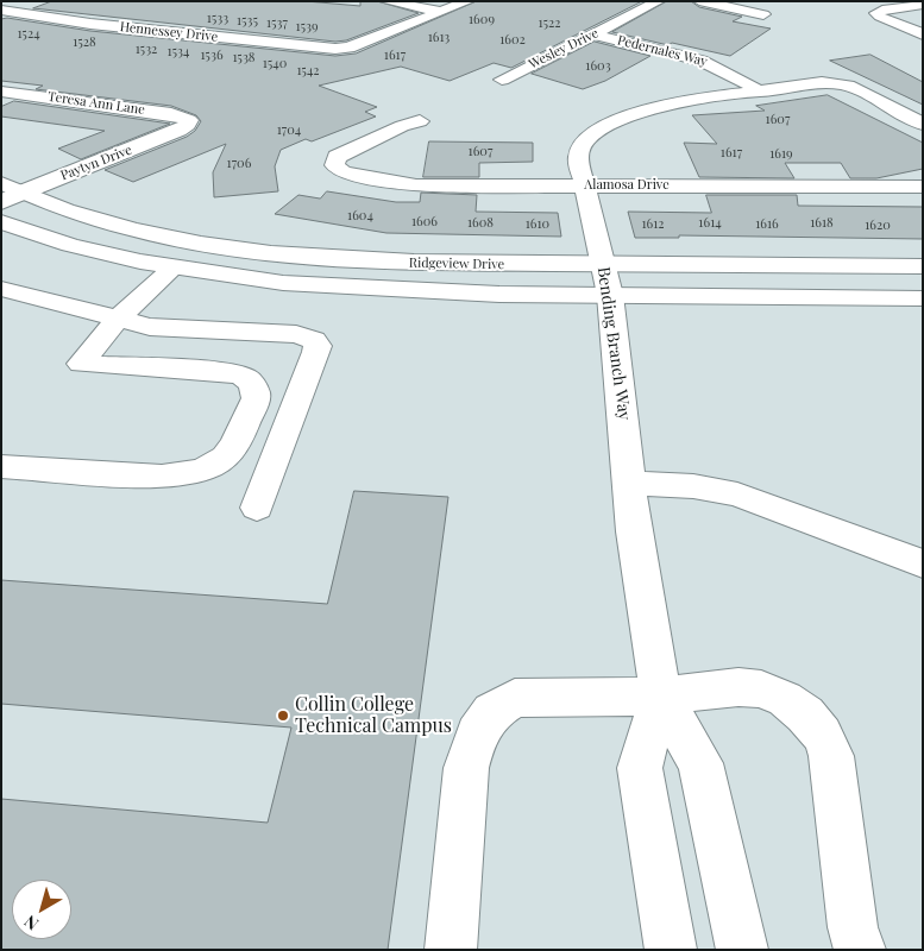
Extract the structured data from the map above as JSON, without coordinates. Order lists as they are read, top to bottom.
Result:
{
  "streets": {
    "street": [
      "Hennessey Drive",
      "Wesley Drive",
      "Pedernales Way",
      "Teresa Ann Lane",
      "Paytyn Drive",
      "Alamosa Drive",
      "Ridgeview Drive",
      "Bending Branch Way"
    ]
  },
  "crossings": [
    ["Wesley Drive", "Pedernales Way"],
    ["Pedernales Way", "Bending Branch Way"],
    ["Teresa Ann Lane", "Paytyn Drive"],
    ["Paytyn Drive", "Ridgeview Drive"],
    ["Alamosa Drive", "Bending Branch Way"],
    ["Ridgeview Drive", "Bending Branch Way"]
  ],
  "places": ["Collin College Technical Campus"],
  "house_numbers": [
    "1533",
    "1609",
    "1535",
    "1537",
    "1522",
    "1539",
    "1524",
    "1613",
    "1602",
    "1528",
    "1532",
    "1534",
    "1536",
    "1617",
    "1538",
    "1540",
    "1603",
    "1542",
    "1607",
    "1704",
    "1607",
    "1617",
    "1619",
    "1706",
    "1604",
    "1606",
    "1608",
    "1614",
    "1618",
    "1610",
    "1612",
    "1616",
    "1620"
  ],
  "north": "bottom left"
}
